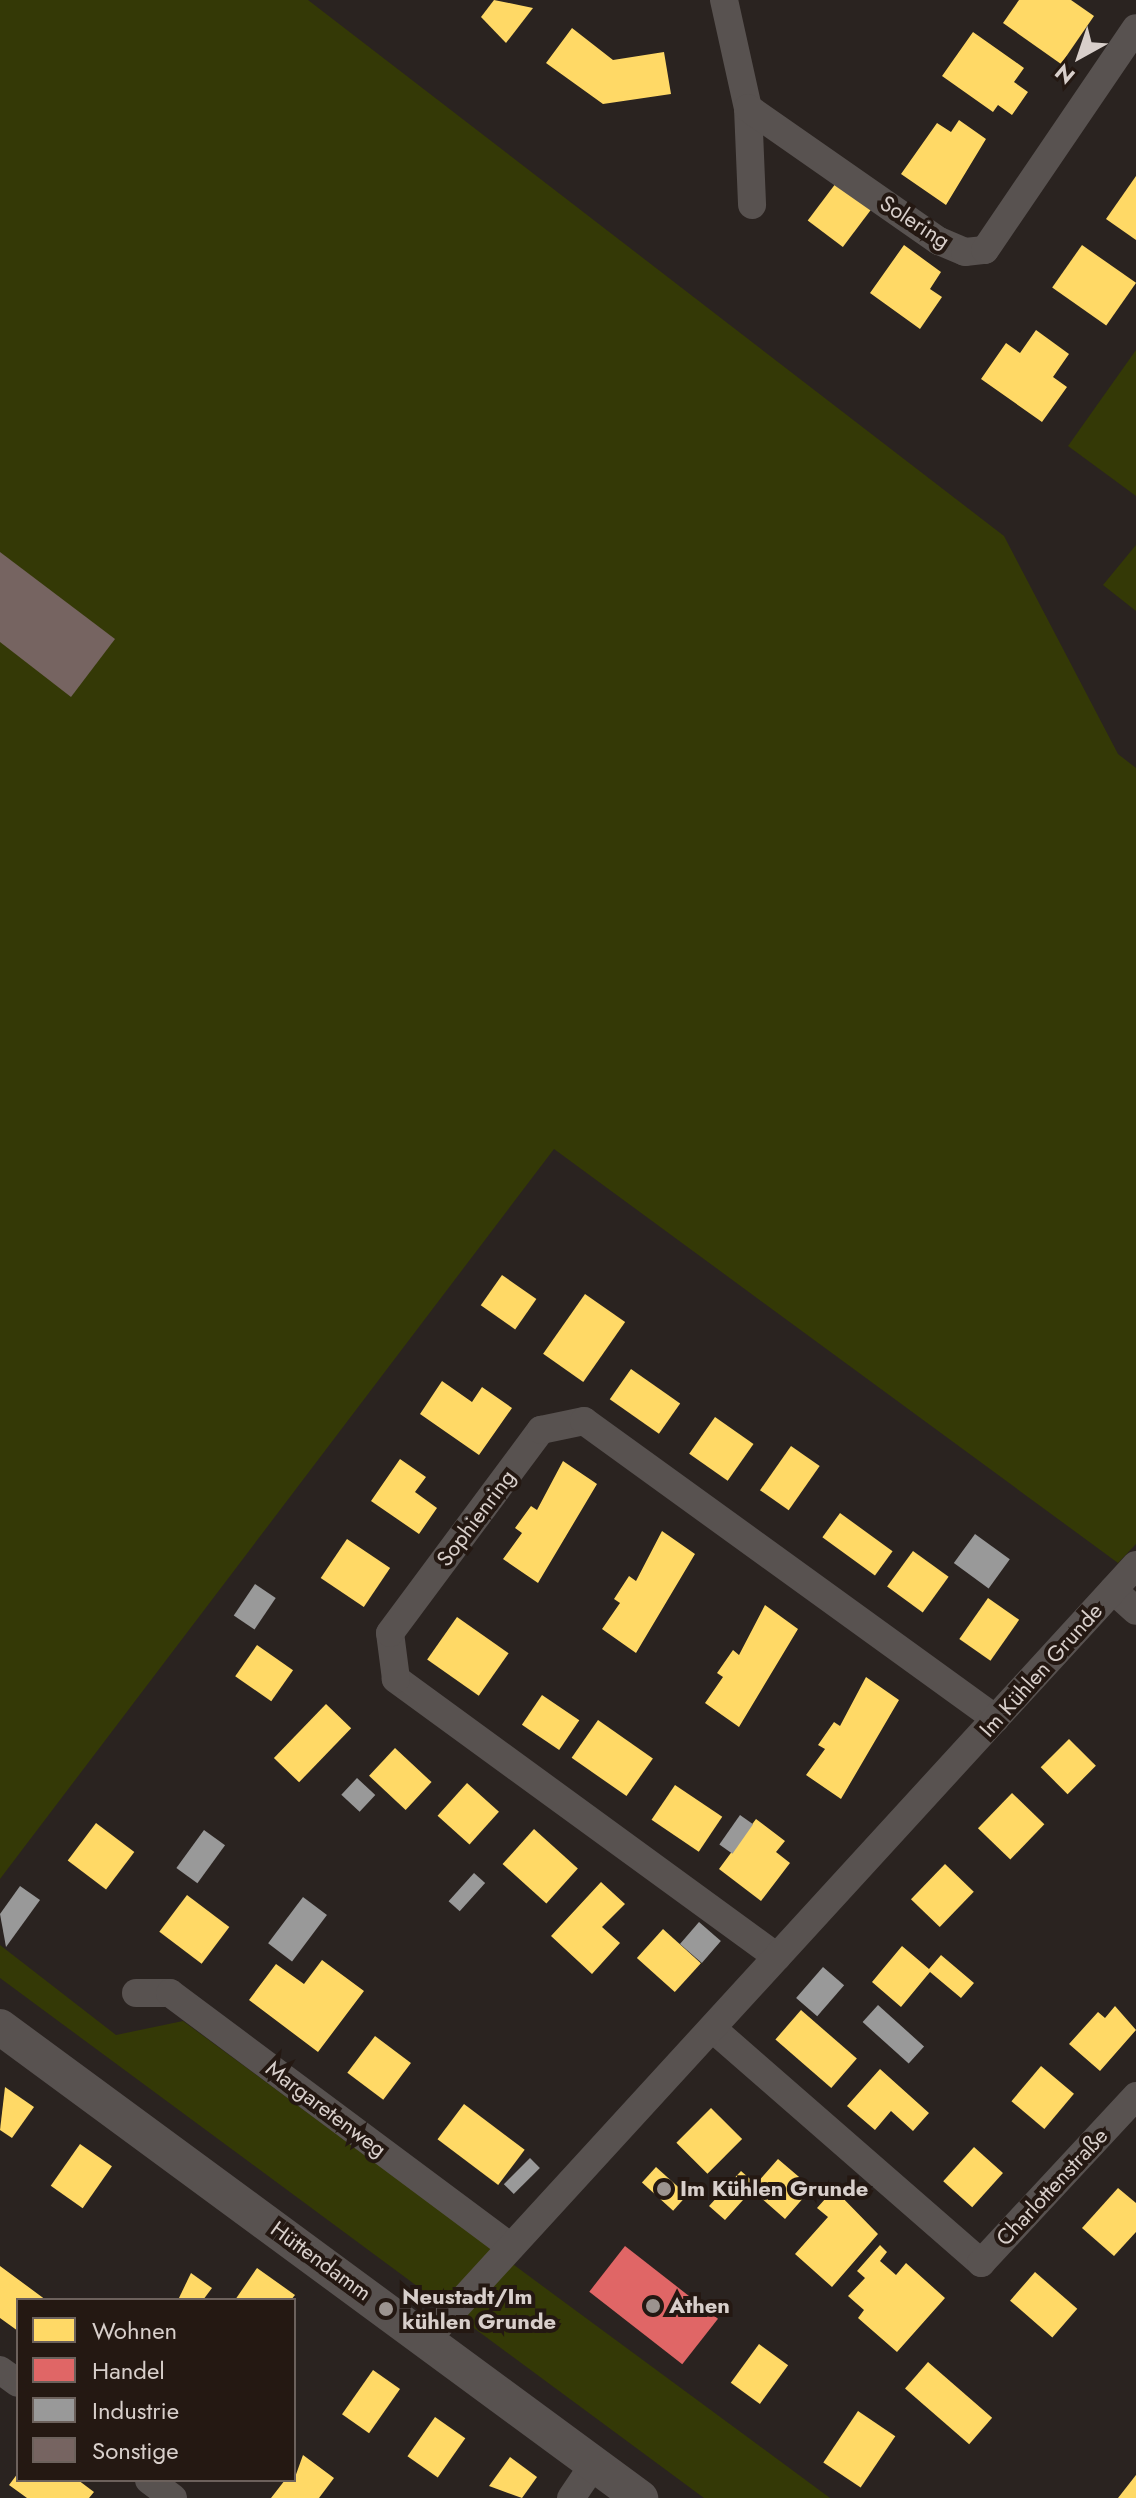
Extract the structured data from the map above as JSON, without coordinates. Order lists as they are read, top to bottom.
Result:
{
  "streets": {
    "street": [
      "Solering",
      "Sophienring",
      "Im Kühlen Grunde",
      "Margaretenweg",
      "Charlottenstraße",
      "Hüttendamm"
    ]
  },
  "crossings": [
    ["Sophienring", "Im Kühlen Grunde"],
    ["Im Kühlen Grunde", "Margaretenweg"],
    ["Im Kühlen Grunde", "Charlottenstraße"],
    ["Im Kühlen Grunde", "Hüttendamm"]
  ],
  "places": ["Im Kühlen Grunde", "Athen", "Neustadt/Im kühlen Grunde"],
  "legend": [
    "Wohnen",
    "Handel",
    "Industrie",
    "Sonstige"
  ],
  "north": "bottom left"
}
